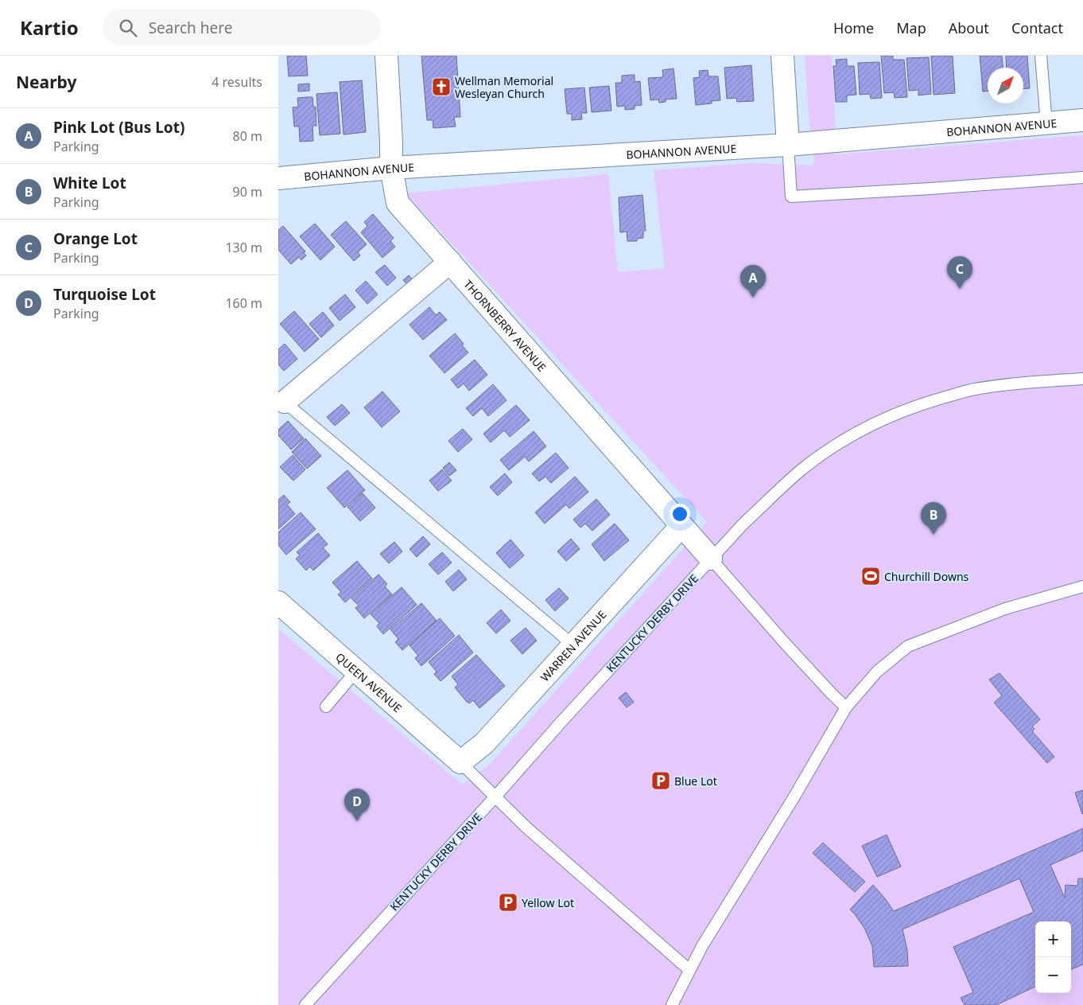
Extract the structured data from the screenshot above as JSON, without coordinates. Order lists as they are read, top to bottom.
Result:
{
  "streets": {
    "street": [
      "BOHANNON AVENUE",
      "THORNBERRY AVENUE",
      "WARREN AVENUE",
      "QUEEN AVENUE"
    ],
    "lane": ["KENTUCKY DERBY DRIVE"]
  },
  "crossings": [
    ["BOHANNON AVENUE", "THORNBERRY AVENUE"],
    ["THORNBERRY AVENUE", "KENTUCKY DERBY DRIVE"],
    ["THORNBERRY AVENUE", "WARREN AVENUE"],
    ["WARREN AVENUE", "QUEEN AVENUE"]
  ],
  "places": {
    "church": ["Wellman Memorial Wesleyan Church"],
    "sports": ["Churchill Downs"],
    "parking": ["Blue Lot", "Yellow Lot"]
  },
  "north": "top right",
  "page": {
    "header": "Kartio",
    "search": "Search here",
    "nav": [
      "Home",
      "Map",
      "About",
      "Contact"
    ],
    "heading": ["Nearby", "4 results"],
    "list": [
      {
        "mark": "A",
        "name": "Pink Lot (Bus Lot)",
        "note": "Parking",
        "value": "80 m"
      },
      {
        "mark": "B",
        "name": "White Lot",
        "note": "Parking",
        "value": "90 m"
      },
      {
        "mark": "C",
        "name": "Orange Lot",
        "note": "Parking",
        "value": "130 m"
      },
      {
        "mark": "D",
        "name": "Turquoise Lot",
        "note": "Parking",
        "value": "160 m"
      }
    ],
    "pins": [
      "C",
      "A",
      "B",
      "D"
    ],
    "map_buttons": ["+", "−"]
  }
}
